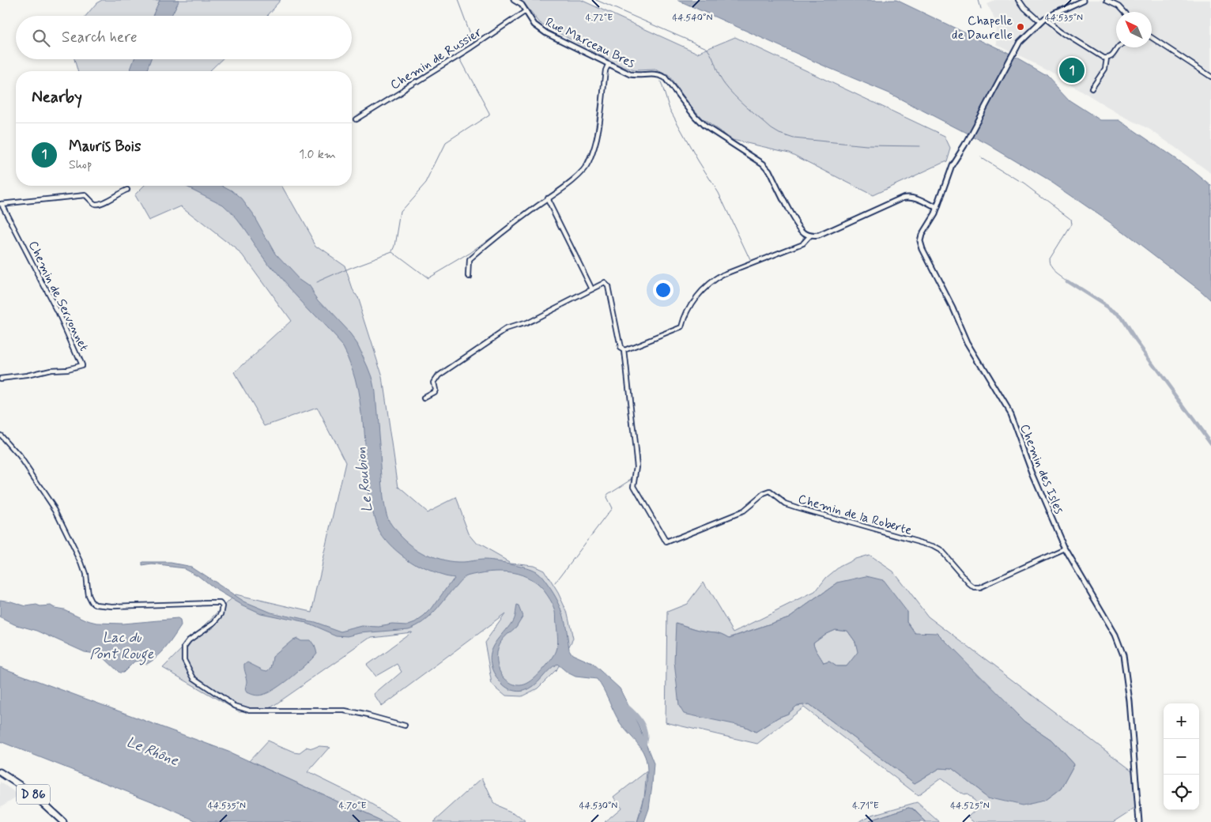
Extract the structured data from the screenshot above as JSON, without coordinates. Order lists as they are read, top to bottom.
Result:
{
  "streets": {
    "main road": ["D 86"],
    "street": [
      "Rue Marceau Bres",
      "Chemin de Russier",
      "Chemin de Servonnet",
      "Chemin des Isles",
      "Chemin de la Roberte"
    ]
  },
  "crossings": [
    ["Rue Marceau Bres", "Chemin de Russier"],
    ["Chemin des Isles", "Chemin de la Roberte"]
  ],
  "water": ["Le Roubion", "Lac du Pont Rouge", "Le Rhône"],
  "places": ["Chapelle de Daurelle"],
  "north": "top left",
  "page": {
    "search": "Search here",
    "pins": "1",
    "heading": "Nearby",
    "list": [
      {
        "mark": "1",
        "name": "Mauris Bois",
        "note": "Shop",
        "value": "1.0 km"
      }
    ],
    "map_buttons": ["+", "−"]
  },
  "coordinates": [
    "44.540°N",
    "44.535°N",
    "4.72°E",
    "4.70°E",
    "4.71°E",
    "44.530°N",
    "44.525°N"
  ]
}
